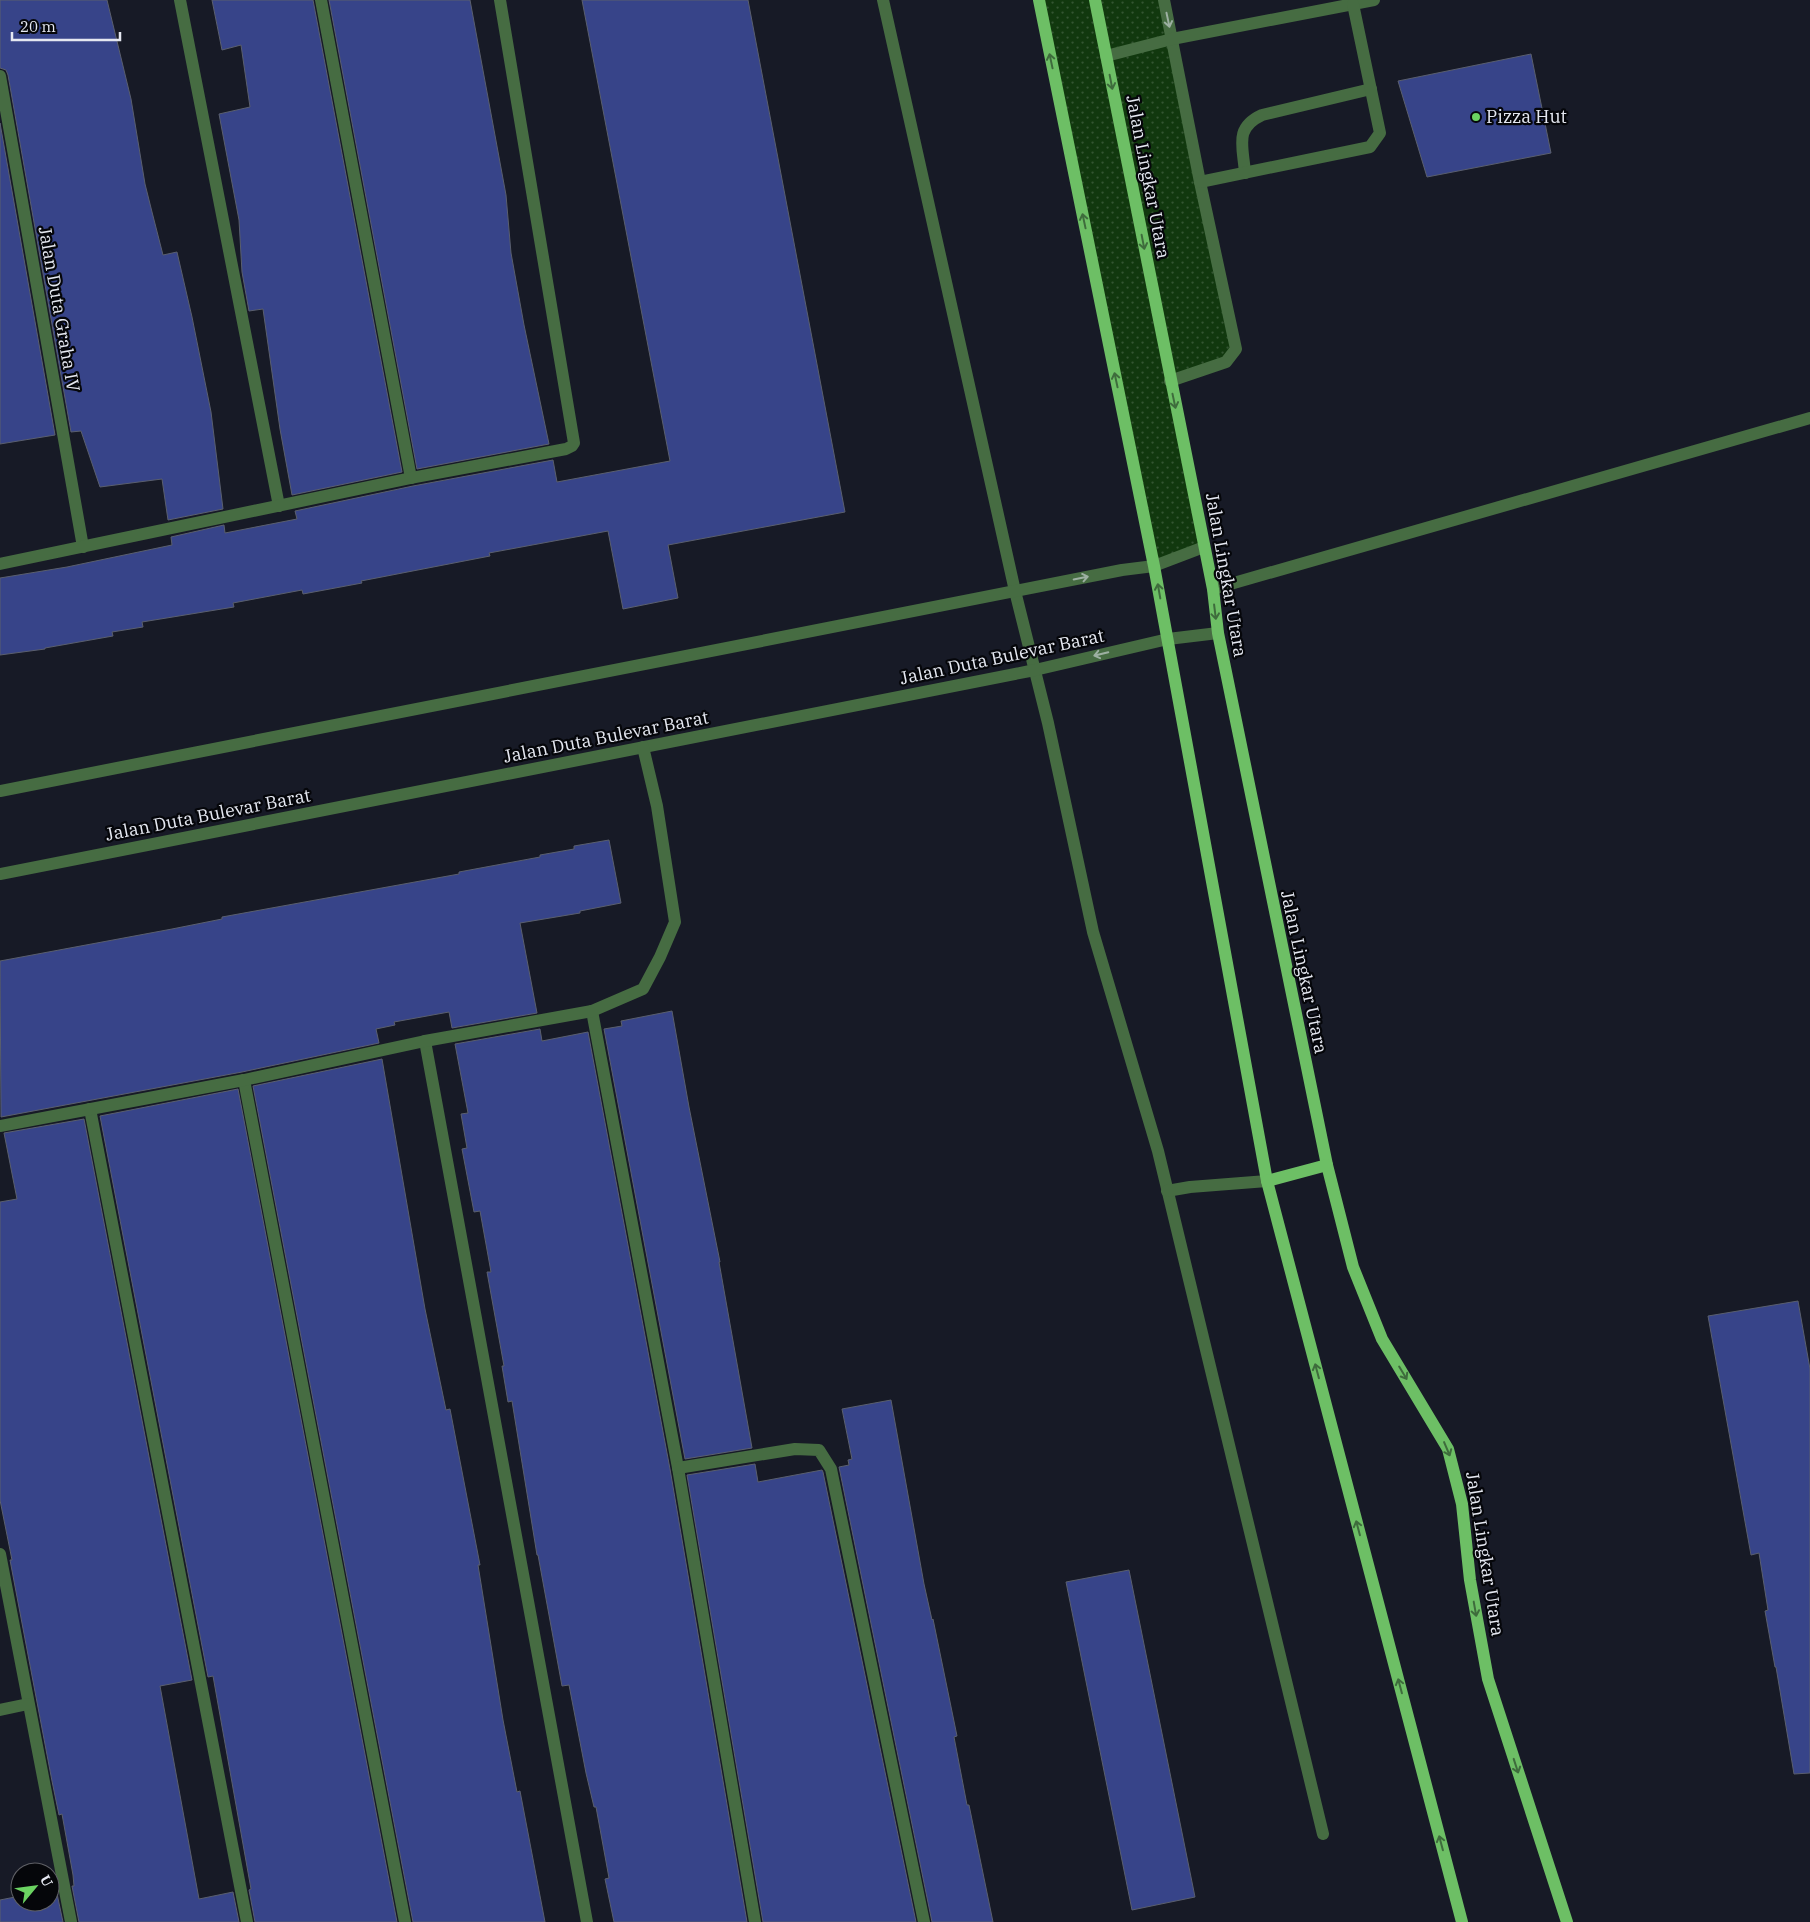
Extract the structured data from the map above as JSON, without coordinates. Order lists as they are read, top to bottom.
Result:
{
  "streets": {
    "main road": ["Jalan Lingkar Utara"],
    "street": ["Jalan Duta Graha IV", "Jalan Duta Bulevar Barat"]
  },
  "crossings": [
    ["Jalan Lingkar Utara", "Jalan Duta Bulevar Barat"]
  ],
  "places": ["Pizza Hut"],
  "scale_bar": "20 m",
  "north": "top right"
}
